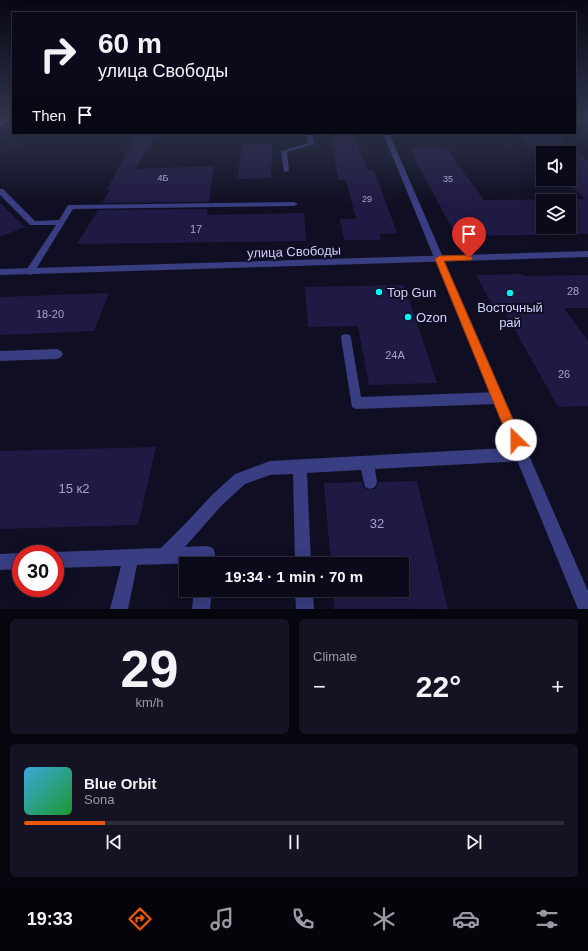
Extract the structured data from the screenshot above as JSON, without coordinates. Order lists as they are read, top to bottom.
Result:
{
  "streets": {
    "street": ["улица Свободы"]
  },
  "places": ["Top Gun", "Восточный рай", "Ozon"],
  "house_numbers": [
    "4Б",
    "35",
    "29",
    "17",
    "28",
    "18-20",
    "24А",
    "26",
    "15 к2",
    "32"
  ],
  "page": {
    "turn": ["60 m", "улица Свободы"],
    "then": "Then",
    "limit": "30",
    "trip": "19:34 · 1 min · 70 m",
    "tile": [
      ["29", "km/h"],
      "Climate"
    ],
    "heat": ["−", "22°", "+"],
    "song": ["Blue Orbit", "Sona"],
    "tabs": "19:33"
  }
}
